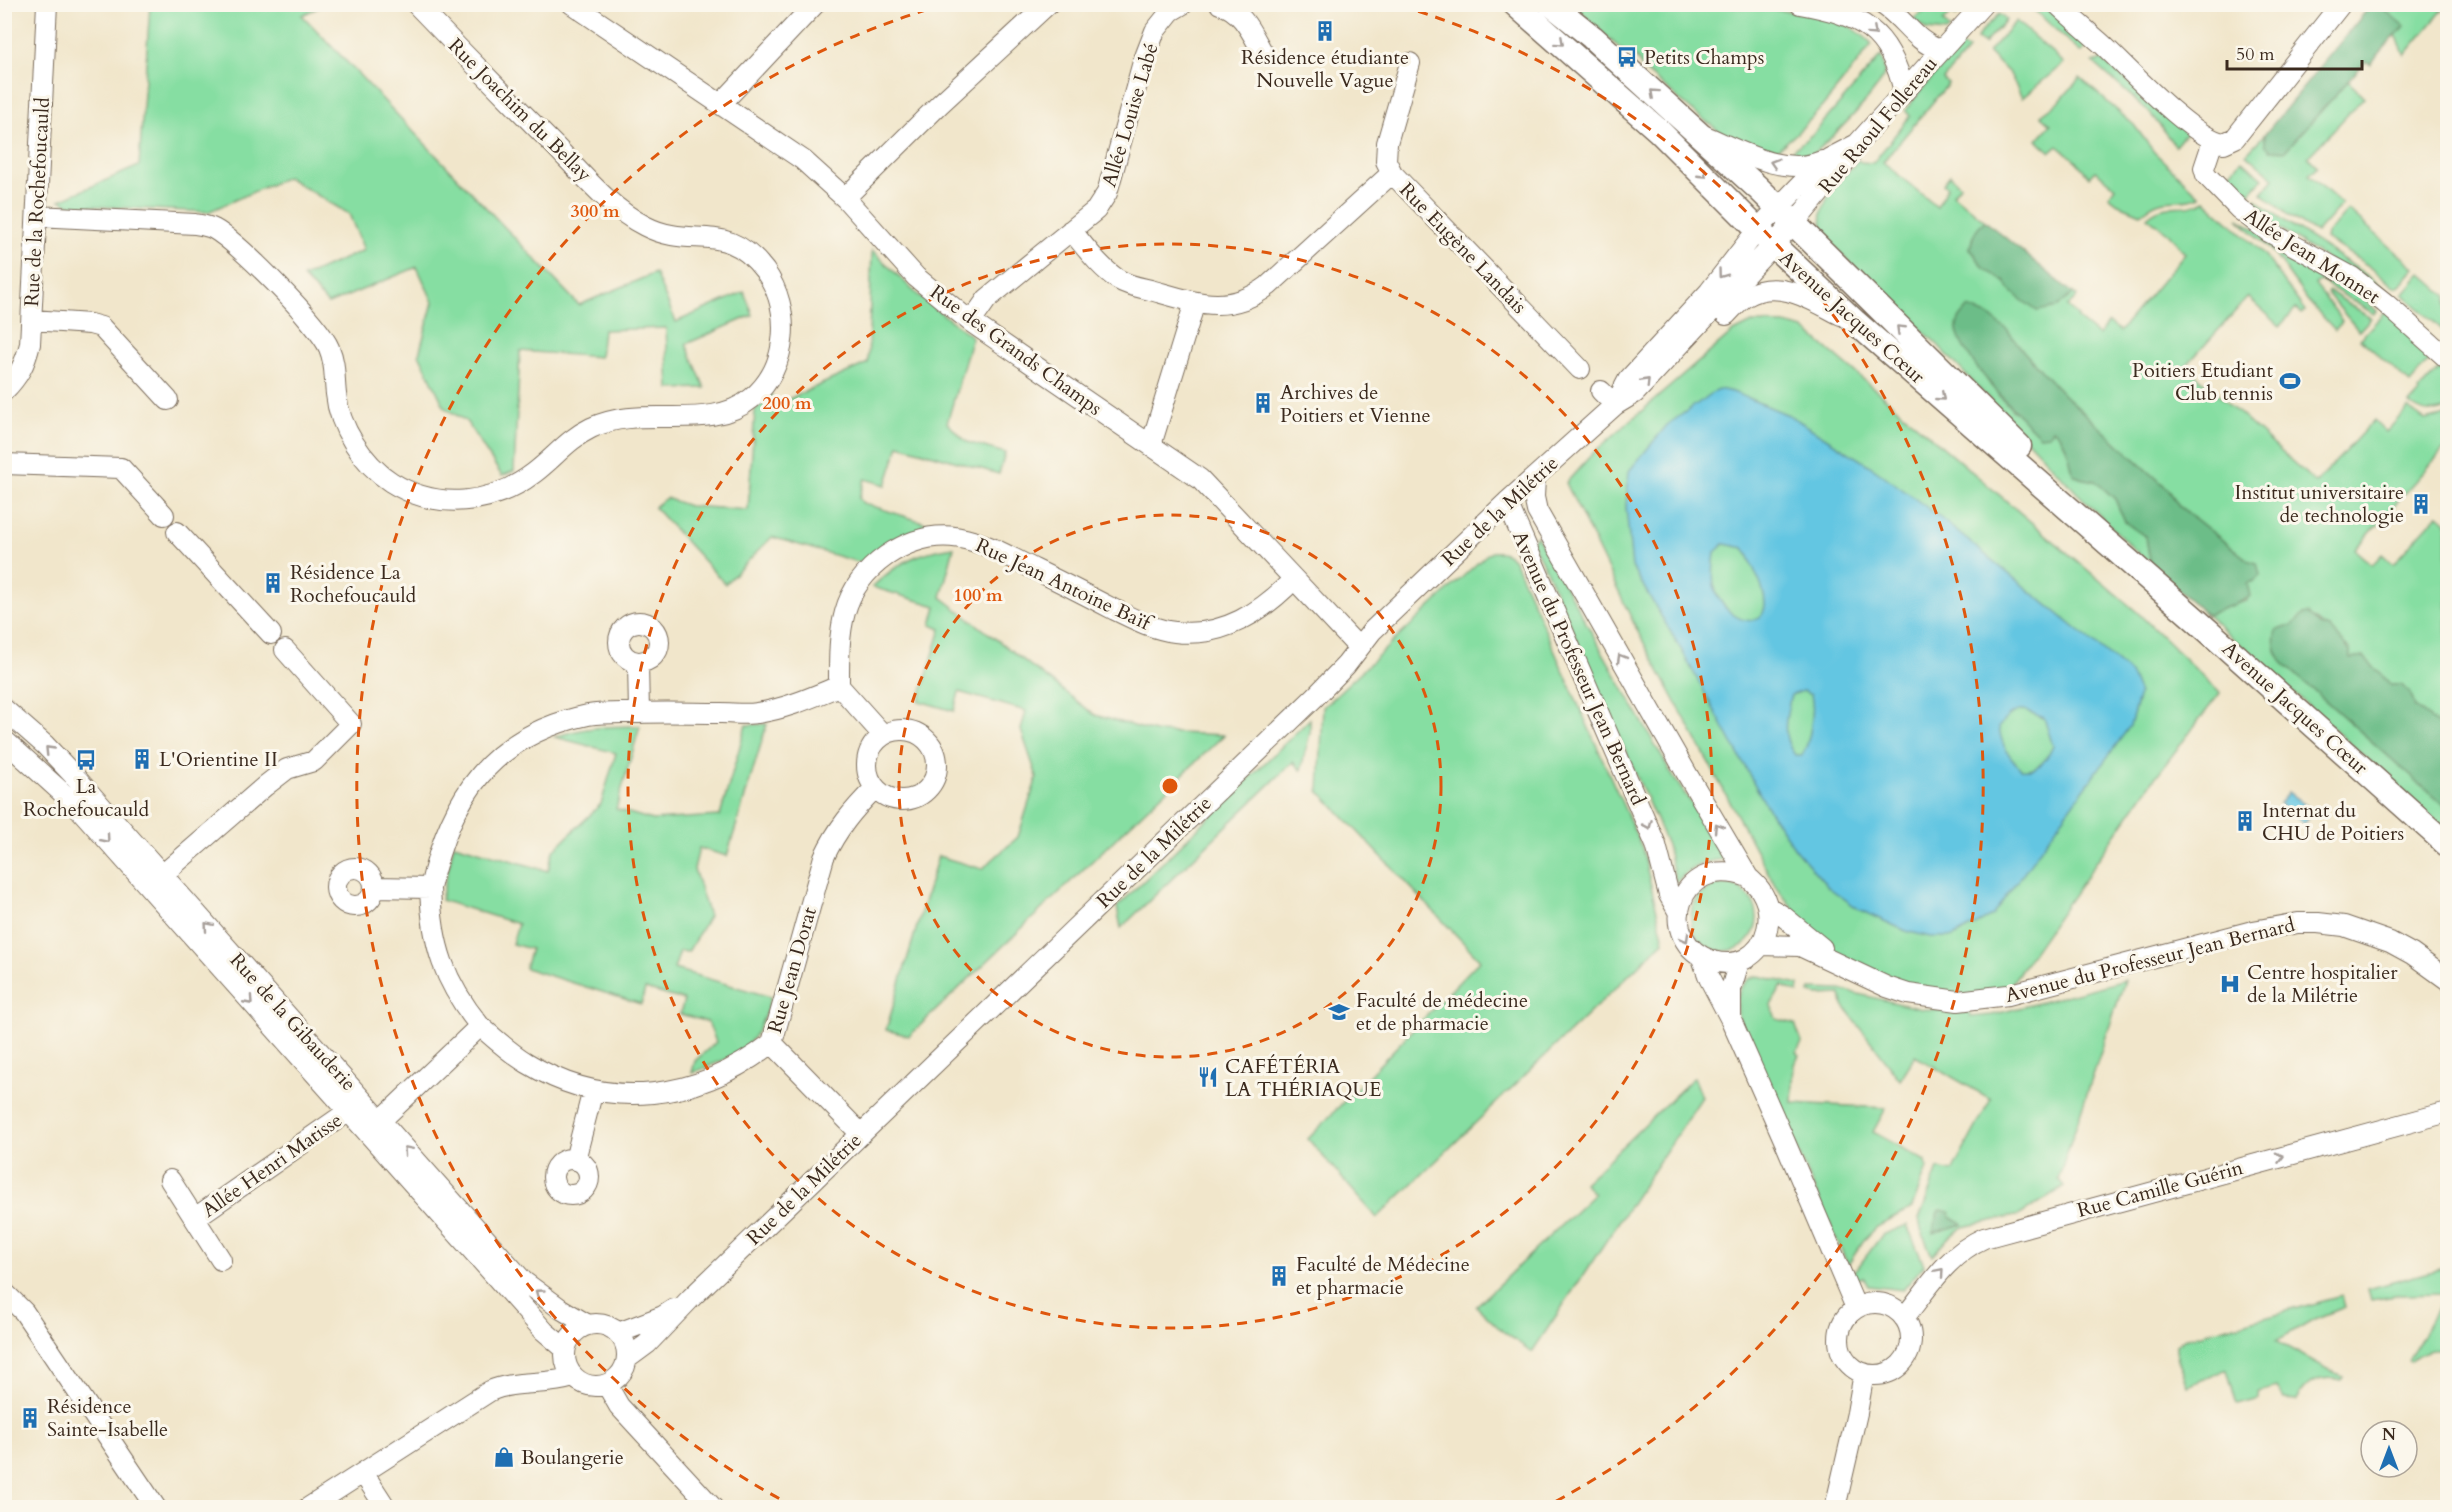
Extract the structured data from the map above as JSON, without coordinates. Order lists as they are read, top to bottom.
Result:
{
  "streets": {
    "main road": ["Avenue Jacques Cœur"],
    "street": [
      "Rue Joachim du Bellay",
      "Allée Louise Labé",
      "Rue Raoul Follereau",
      "Rue de la Rochefoucauld",
      "Rue Eugène Landais",
      "Allée Jean Monnet",
      "Rue des Grands Champs",
      "Rue de la Milétrie",
      "Rue Jean Antoine Baïf",
      "Avenue du Professeur Jean Bernard",
      "Rue Jean Dorat",
      "Rue de la Gibauderie",
      "Allée Henri Matisse",
      "Rue Camille Guérin"
    ]
  },
  "crossings": [
    ["Rue Joachim du Bellay", "Rue de la Rochefoucauld"],
    ["Allée Louise Labé", "Rue Eugène Landais"],
    ["Allée Louise Labé", "Rue des Grands Champs"],
    ["Rue Raoul Follereau", "Avenue Jacques Cœur"],
    ["Avenue Jacques Cœur", "Rue de la Milétrie"],
    ["Rue des Grands Champs", "Rue de la Milétrie"],
    ["Rue des Grands Champs", "Rue Jean Antoine Baïf"],
    ["Rue de la Milétrie", "Avenue du Professeur Jean Bernard"],
    ["Rue de la Milétrie", "Rue Jean Dorat"],
    ["Rue de la Milétrie", "Rue de la Gibauderie"],
    ["Avenue du Professeur Jean Bernard", "Rue Camille Guérin"],
    ["Rue de la Gibauderie", "Allée Henri Matisse"]
  ],
  "one_way": ["Rue Camille Guérin"],
  "places": {
    "building": [
      "Résidence étudiante Nouvelle Vague",
      "Archives de Poitiers et Vienne",
      "Institut universitaire de technologie",
      "Résidence La Rochefoucauld",
      "L'Orientine II",
      "Internat du CHU de Poitiers",
      "Faculté de Médecine et pharmacie",
      "Résidence Sainte-Isabelle"
    ],
    "bus stop": ["Petits Champs", "La Rochefoucauld"],
    "sports": ["Poitiers Etudiant Club tennis"],
    "hospital": ["Centre hospitalier de la Milétrie"],
    "school or university": ["Faculté de médecine et de pharmacie"],
    "restaurant": ["CAFÉTÉRIA LA THÉRIAQUE"],
    "shop": ["Boulangerie"]
  },
  "scale_bar": "50 m",
  "north": "top",
  "rings": ["300 m", "200 m", "100 m"]
}
